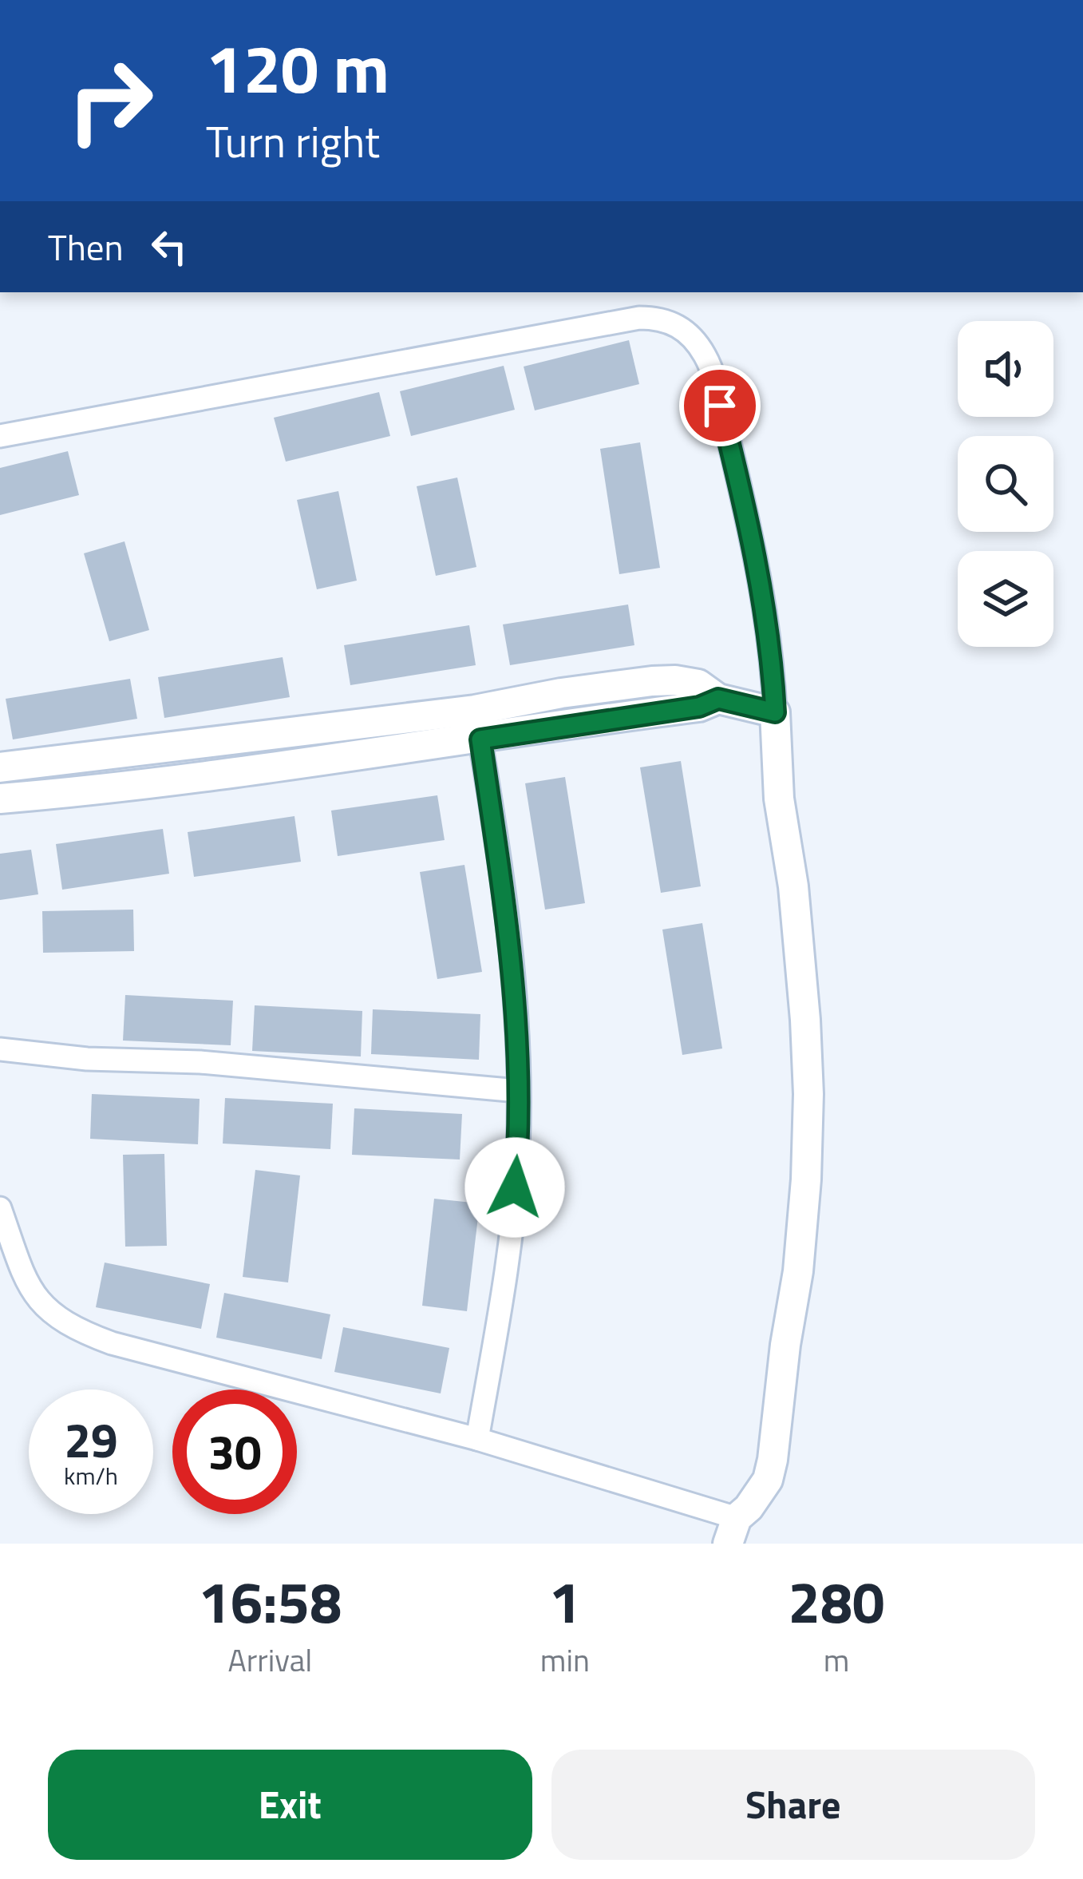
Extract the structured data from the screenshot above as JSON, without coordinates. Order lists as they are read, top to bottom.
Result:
{
  "page": {
    "turn": ["120 m", "Turn right"],
    "then": "Then",
    "speed": "29 km/h",
    "limit": "30",
    "eta": [
      "16:58",
      "Arrival",
      "1",
      "min",
      "280",
      "m"
    ],
    "buttons": ["Exit", "Share"]
  }
}
